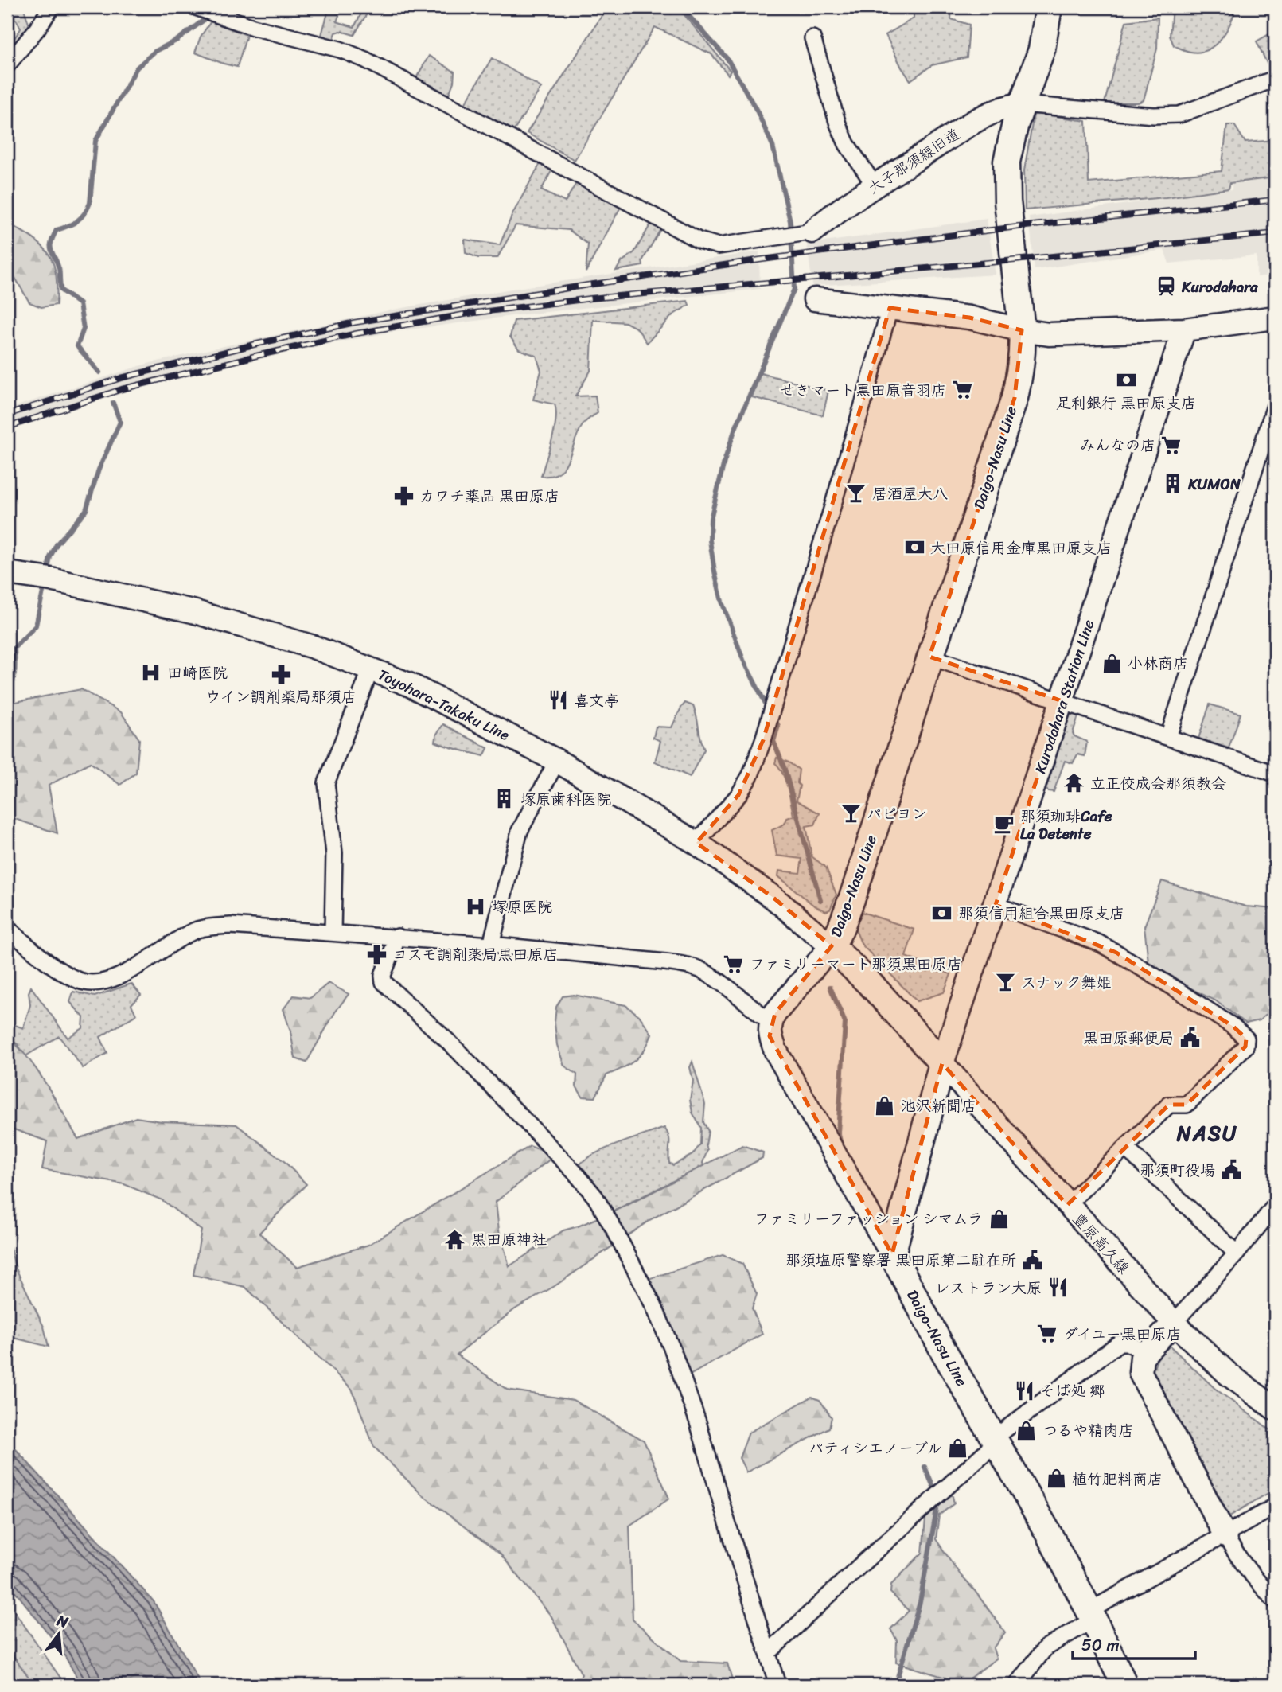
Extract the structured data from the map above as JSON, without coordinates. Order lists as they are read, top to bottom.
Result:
{
  "streets": {
    "main road": [
      "大子那須線旧道",
      "Daigo-Nasu Line",
      "Kurodahara Station Line",
      "Toyohara-Takaku Line",
      "豊原高久線"
    ]
  },
  "crossings": [
    ["大子那須線旧道", "Daigo-Nasu Line"],
    ["Daigo-Nasu Line", "Kurodahara Station Line"],
    ["Daigo-Nasu Line", "Toyohara-Takaku Line"],
    ["Daigo-Nasu Line", "豊原高久線"],
    ["Kurodahara Station Line", "豊原高久線"]
  ],
  "districts": ["NASU"],
  "places": {
    "station": ["Kurodahara"],
    "bank": ["足利銀行 黒田原支店", "大田原信用金庫黒田原支店", "那須信用組合黒田原支店"],
    "supermarket": [
      "せきマート黒田原音羽店",
      "みんなの店",
      "ファミリーマート那須黒田原店",
      "ダイユー黒田原店"
    ],
    "building": ["KUMON", "塚原歯科医院"],
    "bar": ["居酒屋大八", "パピヨン", "スナック舞姫"],
    "pharmacy": ["カワチ薬品 黒田原店", "ウイン調剤薬局那須店", "コスモ調剤薬局黒田原店"],
    "shop": [
      "小林商店",
      "池沢新聞店",
      "ファミリーファッション シマムラ",
      "つるや精肉店",
      "パティシエノーブル",
      "植竹肥料商店"
    ],
    "hospital": ["田崎医院", "塚原医院"],
    "restaurant": ["喜文亭", "レストラン大原", "そば処 郷"],
    "temple": ["立正佼成会那須教会", "黒田原神社"],
    "cafe": ["那須珈琲Cafe La Detente"],
    "public building": ["黒田原郵便局", "那須町役場", "那須塩原警察署 黒田原第二駐在所"]
  },
  "scale_bar": "50 m",
  "north": "top"
}
